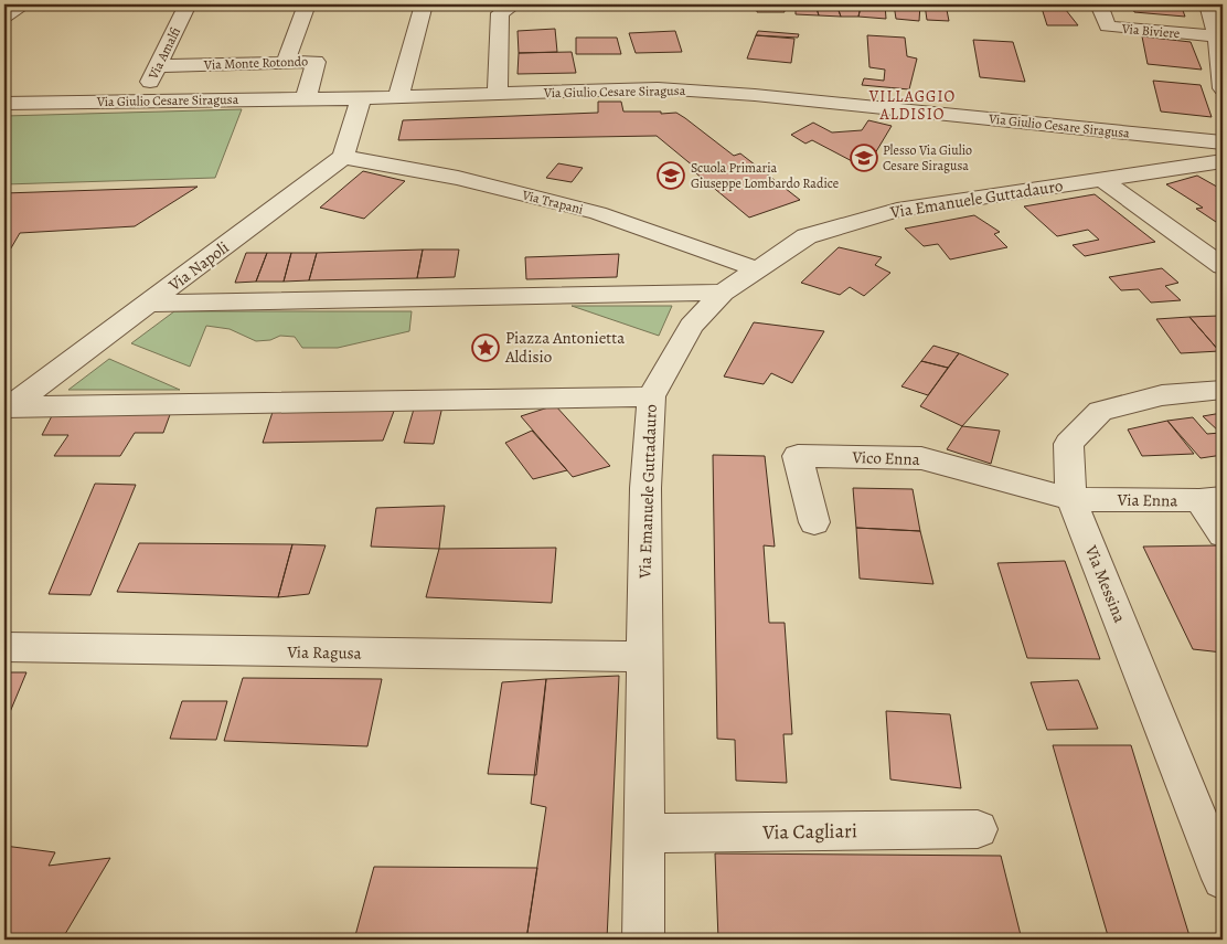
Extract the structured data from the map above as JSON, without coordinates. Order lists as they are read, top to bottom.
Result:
{
  "streets": {
    "street": [
      "Via Biviere",
      "Via Amalfi",
      "Via Monte Rotondo",
      "Via Giulio Cesare Siragusa",
      "Via Emanuele Guttadauro",
      "Via Trapani",
      "Via Napoli",
      "Vico Enna",
      "Via Enna",
      "Via Messina",
      "Via Ragusa",
      "Via Cagliari"
    ]
  },
  "crossings": [
    ["Via Amalfi", "Via Monte Rotondo"],
    ["Via Amalfi", "Via Giulio Cesare Siragusa"],
    ["Via Monte Rotondo", "Via Giulio Cesare Siragusa"],
    ["Via Emanuele Guttadauro", "Via Trapani"],
    ["Via Emanuele Guttadauro", "Via Ragusa"],
    ["Via Emanuele Guttadauro", "Via Cagliari"],
    ["Via Trapani", "Via Napoli"],
    ["Vico Enna", "Via Enna"],
    ["Vico Enna", "Via Messina"],
    ["Via Enna", "Via Messina"]
  ],
  "districts": ["VILLAGGIO ALDISIO"],
  "places": {
    "school or university": ["Plesso Via Giulio Cesare Siragusa", "Scuola Primaria Giuseppe Lombardo Radice"],
    "place": ["Piazza Antonietta Aldisio"]
  }
}
